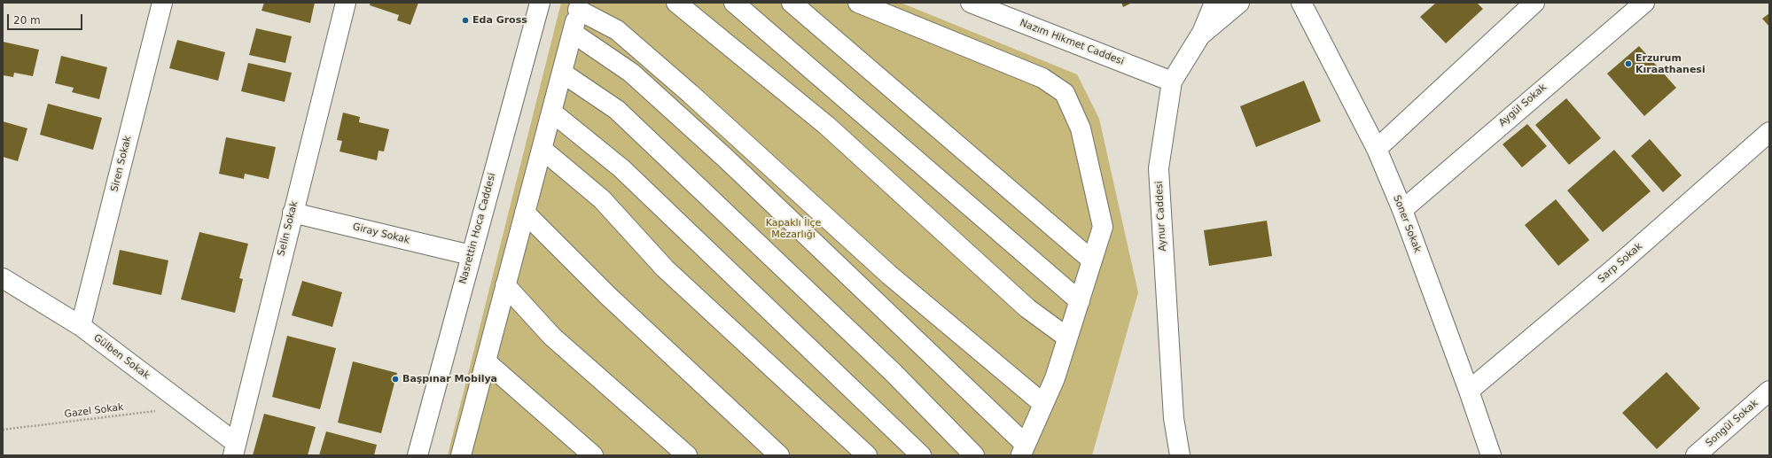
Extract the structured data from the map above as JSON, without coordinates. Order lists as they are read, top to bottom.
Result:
{
  "streets": {
    "street": [
      "Nazım Hikmet Caddesi",
      "Aygül Sokak",
      "Siren Sokak",
      "Aynur Caddesi",
      "Soner Sokak",
      "Selin Sokak",
      "Nasrettin Hoca Caddesi",
      "Giray Sokak",
      "Sarp Sokak",
      "Gülben Sokak",
      "Songül Sokak"
    ],
    "path": ["Gazel Sokak"]
  },
  "crossings": [
    ["Nazım Hikmet Caddesi", "Aynur Caddesi"],
    ["Aygül Sokak", "Soner Sokak"],
    ["Siren Sokak", "Gülben Sokak"],
    ["Soner Sokak", "Sarp Sokak"],
    ["Selin Sokak", "Giray Sokak"],
    ["Selin Sokak", "Gülben Sokak"],
    ["Nasrettin Hoca Caddesi", "Giray Sokak"],
    ["Gülben Sokak", "Gazel Sokak"]
  ],
  "parks": ["Kapaklı İlçe Mezarlığı"],
  "places": ["Eda Gross", "Erzurum Kıraathanesi", "Başpınar Mobilya"],
  "scale_bar": "20 m"
}
